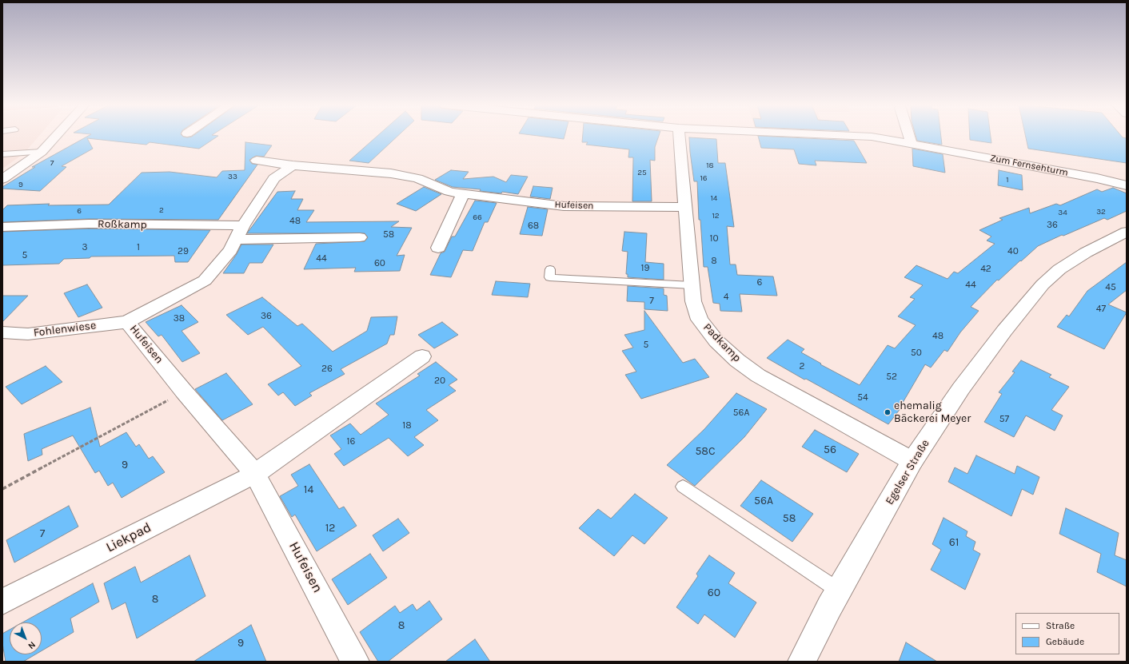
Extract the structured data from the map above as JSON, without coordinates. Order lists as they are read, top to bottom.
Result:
{
  "streets": {
    "street": [
      "Zum Fernsehturm",
      "Hufeisen",
      "Roßkamp",
      "Fohlenwiese",
      "Padkamp",
      "Egelser Straße",
      "Liekpad"
    ]
  },
  "crossings": [
    ["Hufeisen", "Roßkamp"],
    ["Hufeisen", "Fohlenwiese"],
    ["Hufeisen", "Padkamp"],
    ["Hufeisen", "Liekpad"],
    ["Padkamp", "Egelser Straße"]
  ],
  "places": ["ehemalig Bäckerei Meyer"],
  "house_numbers": [
    "7",
    "18",
    "25",
    "33",
    "16",
    "1",
    "9",
    "14",
    "2",
    "6",
    "32",
    "34",
    "12",
    "66",
    "48",
    "36",
    "68",
    "58",
    "10",
    "3",
    "1",
    "29",
    "40",
    "5",
    "44",
    "8",
    "60",
    "19",
    "42",
    "6",
    "44",
    "45",
    "4",
    "7",
    "47",
    "36",
    "38",
    "48",
    "5",
    "50",
    "2",
    "26",
    "52",
    "20",
    "54",
    "56A",
    "57",
    "18",
    "16",
    "56",
    "58C",
    "9",
    "14",
    "56A",
    "58",
    "12",
    "7",
    "61",
    "60",
    "8",
    "8",
    "9"
  ],
  "legend": ["Straße", "Gebäude"],
  "north": "bottom right"
}
